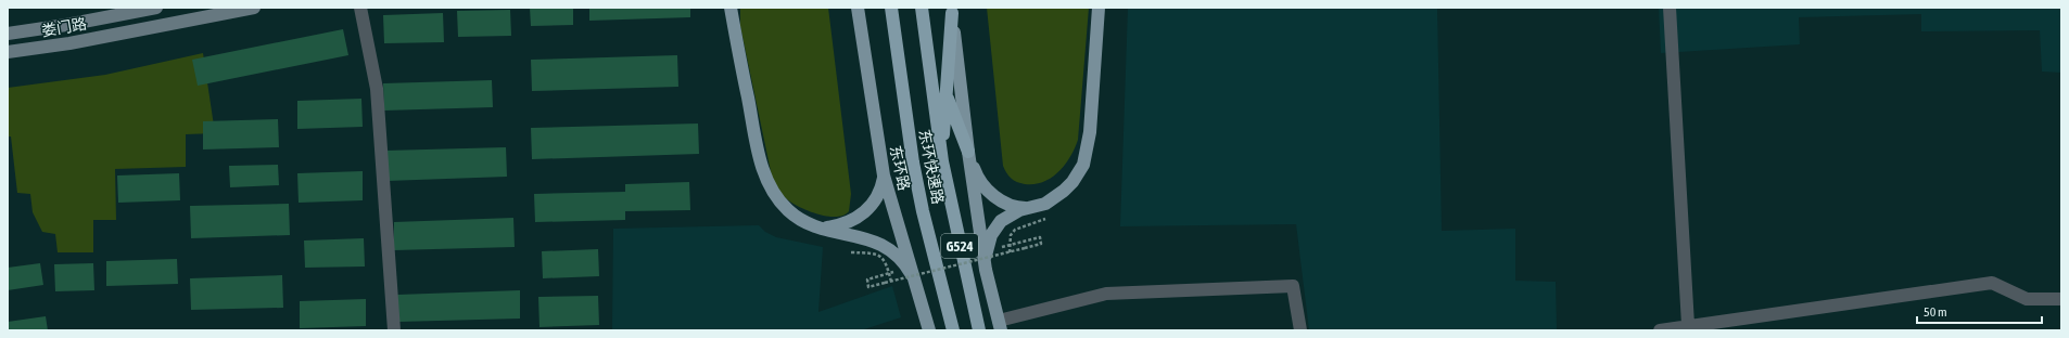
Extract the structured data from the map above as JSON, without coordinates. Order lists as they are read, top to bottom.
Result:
{
  "streets": {
    "highway": ["东环快速路", "G524"],
    "main road": ["娄门路", "东环路"]
  },
  "scale_bar": "50 m"
}
